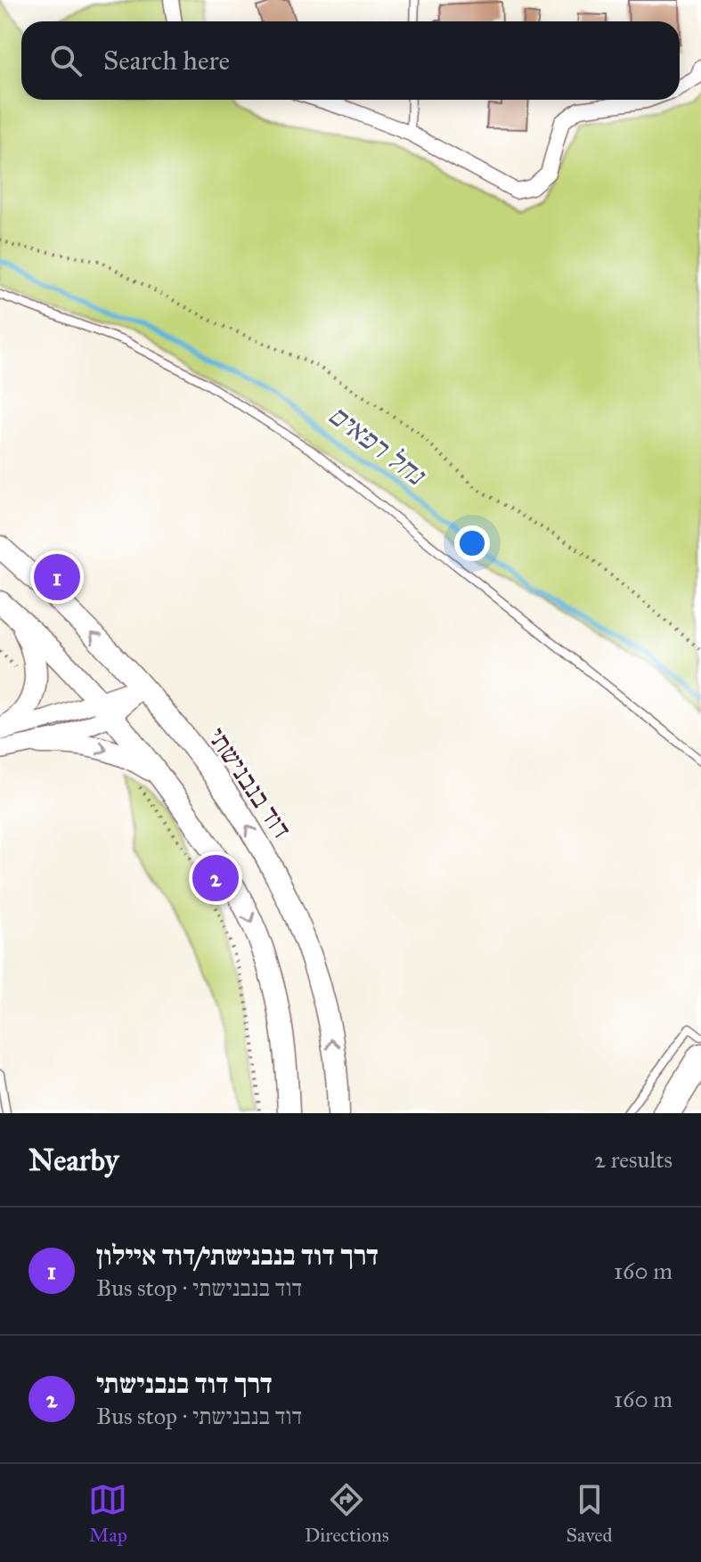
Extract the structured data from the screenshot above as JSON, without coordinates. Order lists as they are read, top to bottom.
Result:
{
  "streets": {
    "main road": ["דוד בנבנישתי"]
  },
  "water": ["נחל רפאים"],
  "page": {
    "search": "Search here",
    "pins": ["1", "2"],
    "heading": ["Nearby", "2 results"],
    "list": [
      {
        "mark": "1",
        "name": "דרך דוד בנבנישתי/דוד איילון",
        "note": "Bus stop · דוד בנבנישתי",
        "value": "160 m"
      },
      {
        "mark": "2",
        "name": "דרך דוד בנבנישתי",
        "note": "Bus stop · דוד בנבנישתי",
        "value": "160 m"
      }
    ],
    "nav": ["Map", "Directions", "Saved"]
  }
}
